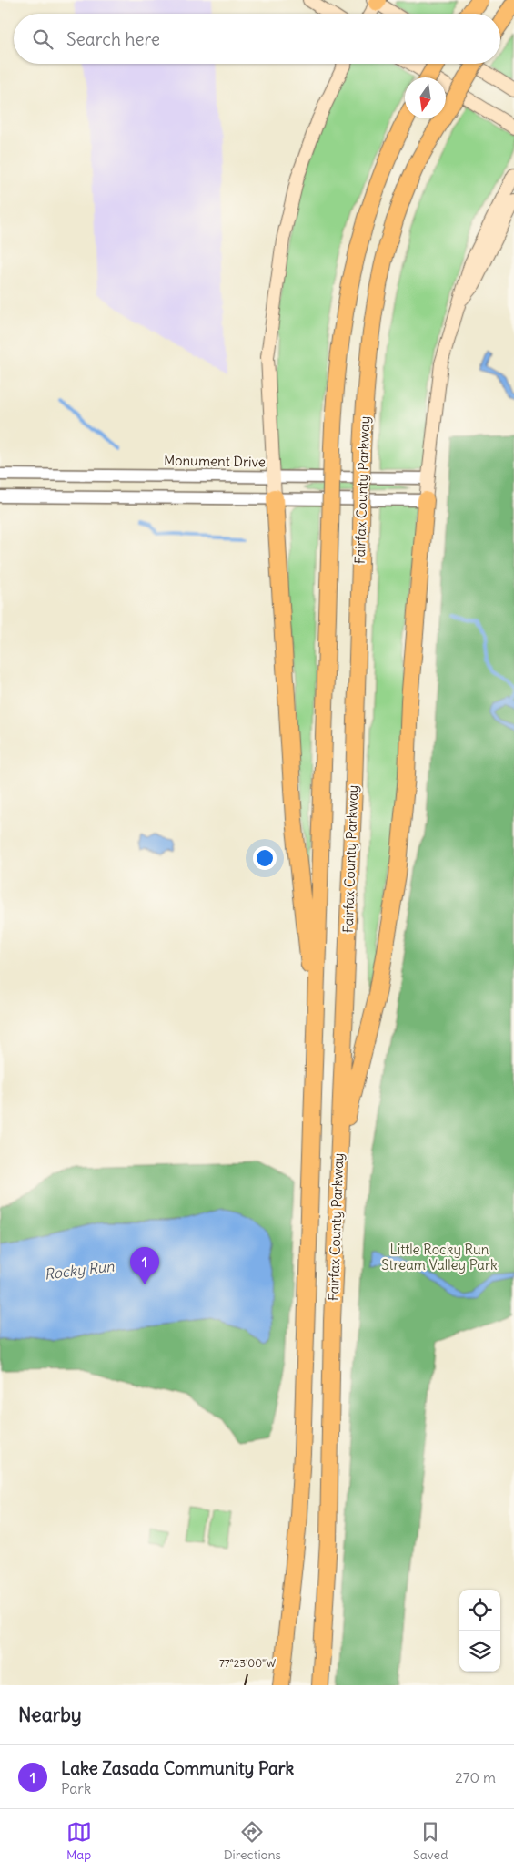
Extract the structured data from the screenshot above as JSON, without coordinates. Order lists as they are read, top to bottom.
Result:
{
  "streets": {
    "highway": ["Fairfax County Parkway"],
    "street": ["Monument Drive"]
  },
  "water": ["Rocky Run"],
  "parks": ["Little Rocky Run Stream Valley Park"],
  "north": "bottom",
  "page": {
    "search": "Search here",
    "pins": "1",
    "heading": "Nearby",
    "list": [
      {
        "mark": "1",
        "name": "Lake Zasada Community Park",
        "note": "Park",
        "value": "270 m"
      }
    ],
    "nav": ["Map", "Directions", "Saved"]
  },
  "coordinates": ["77°23'00\"W"]
}
